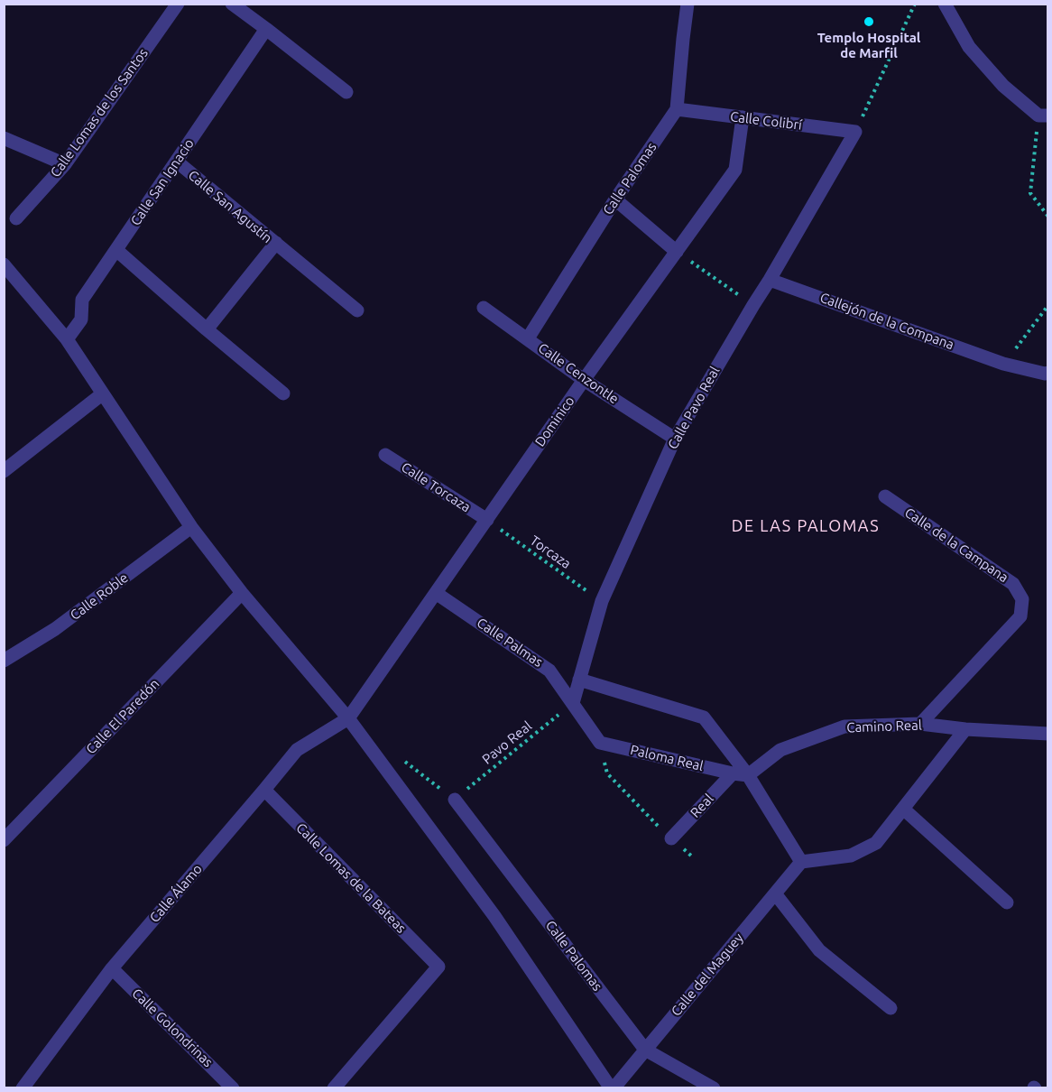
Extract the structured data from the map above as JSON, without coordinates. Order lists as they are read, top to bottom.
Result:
{
  "streets": {
    "street": [
      "Calle Lomas de los Santos",
      "Calle Colibrí",
      "Calle Palomas",
      "Calle San Ignacio",
      "Calle San Agustín",
      "Callejón de la Compana",
      "Calle Cenzontle",
      "Calle Pavo Real",
      "Dominico",
      "Calle Torcaza",
      "Calle de la Campana",
      "Calle Roble",
      "Calle Palmas",
      "Calle El Paredón",
      "Camino Real",
      "Paloma Real",
      "Real",
      "Calle Lomas de la Bateas",
      "Calle Álamo",
      "Calle del Maguey",
      "Calle Golondrinas"
    ],
    "path": ["Torcaza", "Pavo Real"]
  },
  "crossings": [
    ["Calle Colibrí", "Calle Palomas"],
    ["Calle Colibrí", "Calle Pavo Real"],
    ["Calle Colibrí", "Dominico"],
    ["Calle Palomas", "Calle Cenzontle"],
    ["Calle Palomas", "Pavo Real"],
    ["Calle Palomas", "Calle del Maguey"],
    ["Calle San Ignacio", "Calle San Agustín"],
    ["Callejón de la Compana", "Calle Pavo Real"],
    ["Calle Cenzontle", "Calle Pavo Real"],
    ["Calle Cenzontle", "Dominico"],
    ["Calle Pavo Real", "Torcaza"],
    ["Calle Pavo Real", "Calle Palmas"],
    ["Calle Pavo Real", "Pavo Real"],
    ["Dominico", "Calle Torcaza"],
    ["Dominico", "Torcaza"],
    ["Dominico", "Calle Palmas"],
    ["Dominico", "Calle Álamo"],
    ["Calle Torcaza", "Torcaza"],
    ["Calle de la Campana", "Camino Real"],
    ["Calle Palmas", "Pavo Real"],
    ["Paloma Real", "Real"],
    ["Calle Lomas de la Bateas", "Calle Álamo"],
    ["Calle Álamo", "Calle Golondrinas"]
  ],
  "districts": ["DE LAS PALOMAS"],
  "places": ["Templo Hospital de Marfil"]
}
